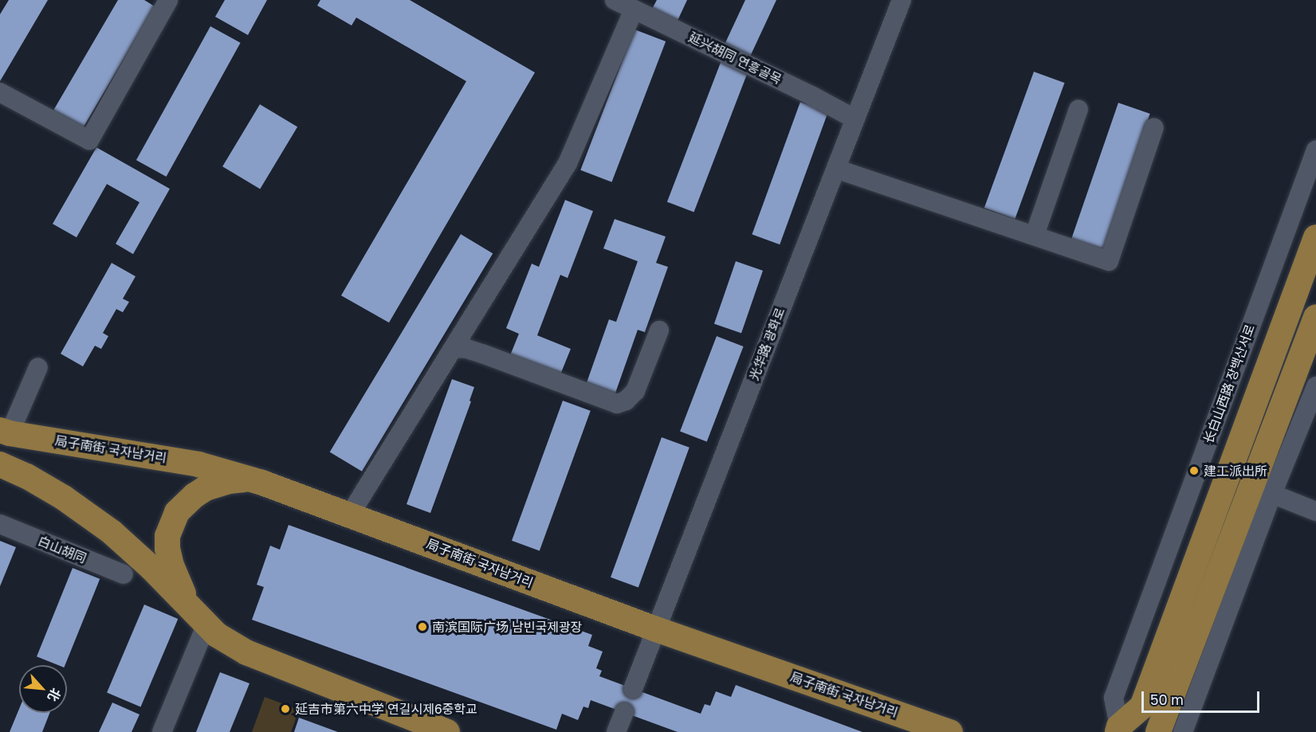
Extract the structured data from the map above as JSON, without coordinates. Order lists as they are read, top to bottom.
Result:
{
  "streets": {
    "main road": ["长白山西路 장백산서로", "局子南街 국자남거리"],
    "street": ["延兴胡同 연흥골목", "光华路 광화로", "白山胡同"]
  },
  "crossings": [
    ["延兴胡同 연흥골목", "光华路 광화로"],
    ["光华路 광화로", "局子南街 국자남거리"]
  ],
  "places": ["建工派出所", "南滨国际广场 남빈국제광장", "延吉市第六中学 연길시제6중학교"],
  "scale_bar": "50 m",
  "north": "bottom right"
}
